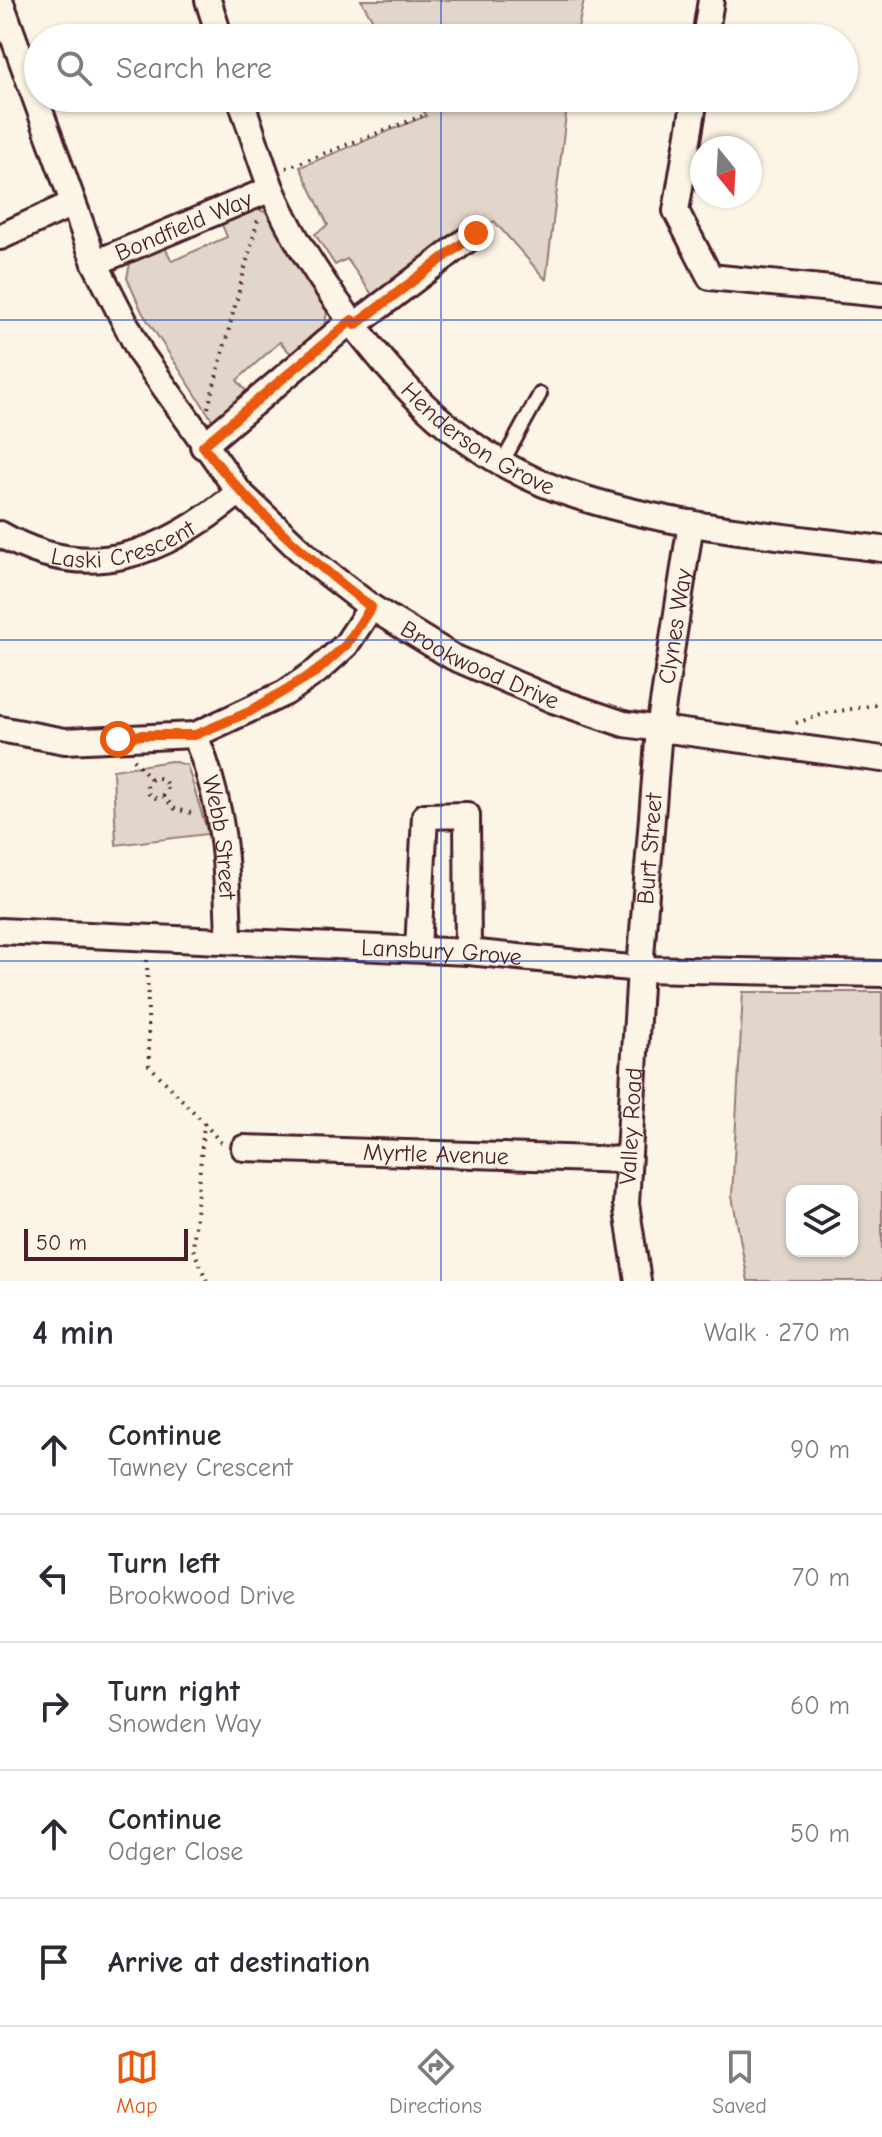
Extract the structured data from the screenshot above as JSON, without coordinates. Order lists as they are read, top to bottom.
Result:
{
  "streets": {
    "street": [
      "Bondfield Way",
      "Henderson Grove",
      "Laski Crescent",
      "Clynes Way",
      "Brookwood Drive",
      "Webb Street",
      "Burt Street",
      "Lansbury Grove",
      "Valley Road",
      "Myrtle Avenue"
    ]
  },
  "crossings": [
    ["Bondfield Way", "Henderson Grove"],
    ["Bondfield Way", "Brookwood Drive"],
    ["Henderson Grove", "Clynes Way"],
    ["Laski Crescent", "Brookwood Drive"],
    ["Clynes Way", "Brookwood Drive"],
    ["Clynes Way", "Burt Street"],
    ["Brookwood Drive", "Burt Street"],
    ["Webb Street", "Lansbury Grove"],
    ["Burt Street", "Lansbury Grove"],
    ["Burt Street", "Valley Road"],
    ["Lansbury Grove", "Valley Road"],
    ["Valley Road", "Myrtle Avenue"]
  ],
  "scale_bar": "50 m",
  "north": "bottom",
  "page": {
    "search": "Search here",
    "scale": "50 m",
    "heading": ["4 min", "Walk · 270 m"],
    "list": [
      ["Continue", "Tawney Crescent", "90 m"],
      ["Turn left", "Brookwood Drive", "70 m"],
      ["Turn right", "Snowden Way", "60 m"],
      ["Continue", "Odger Close", "50 m"],
      "Arrive at destination"
    ],
    "nav": ["Map", "Directions", "Saved"]
  }
}
